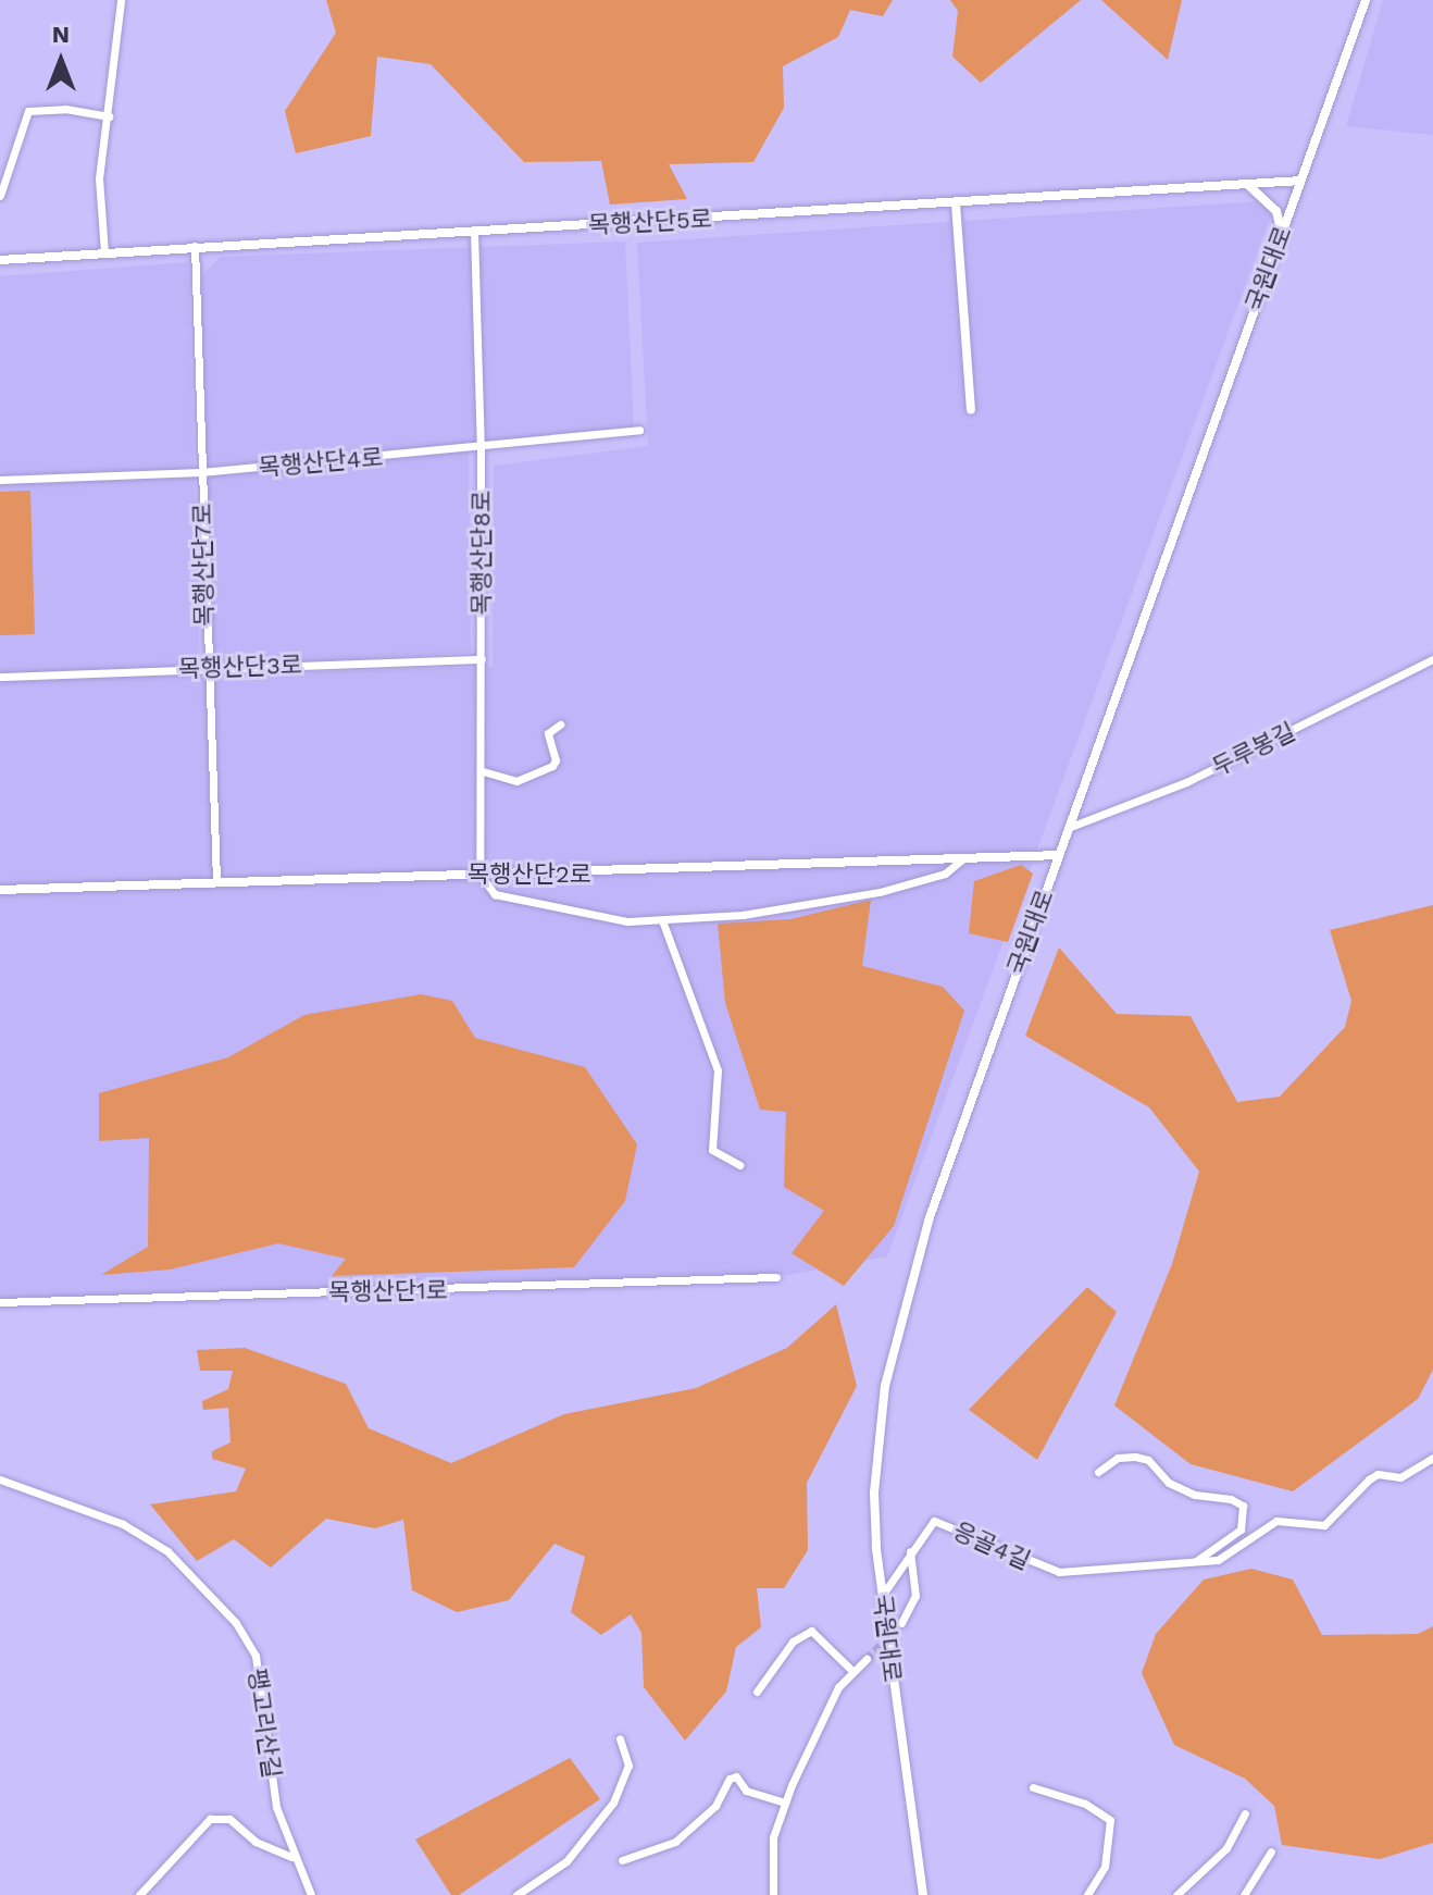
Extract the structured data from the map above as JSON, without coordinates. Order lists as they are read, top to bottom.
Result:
{
  "streets": {
    "street": [
      "목행산단5로",
      "국원대로",
      "목행산단4로",
      "목행산단8로",
      "목행산단7로",
      "목행산단3로",
      "두루봉길",
      "목행산단2로",
      "목행산단1로",
      "응골4길",
      "팽고리산길"
    ]
  },
  "crossings": [
    ["목행산단5로", "국원대로"],
    ["목행산단5로", "목행산단8로"],
    ["목행산단5로", "목행산단7로"],
    ["국원대로", "두루봉길"],
    ["국원대로", "목행산단2로"],
    ["국원대로", "응골4길"],
    ["목행산단4로", "목행산단8로"],
    ["목행산단4로", "목행산단7로"],
    ["목행산단8로", "목행산단3로"],
    ["목행산단8로", "목행산단2로"],
    ["목행산단7로", "목행산단3로"],
    ["목행산단7로", "목행산단2로"]
  ],
  "north": "top"
}
